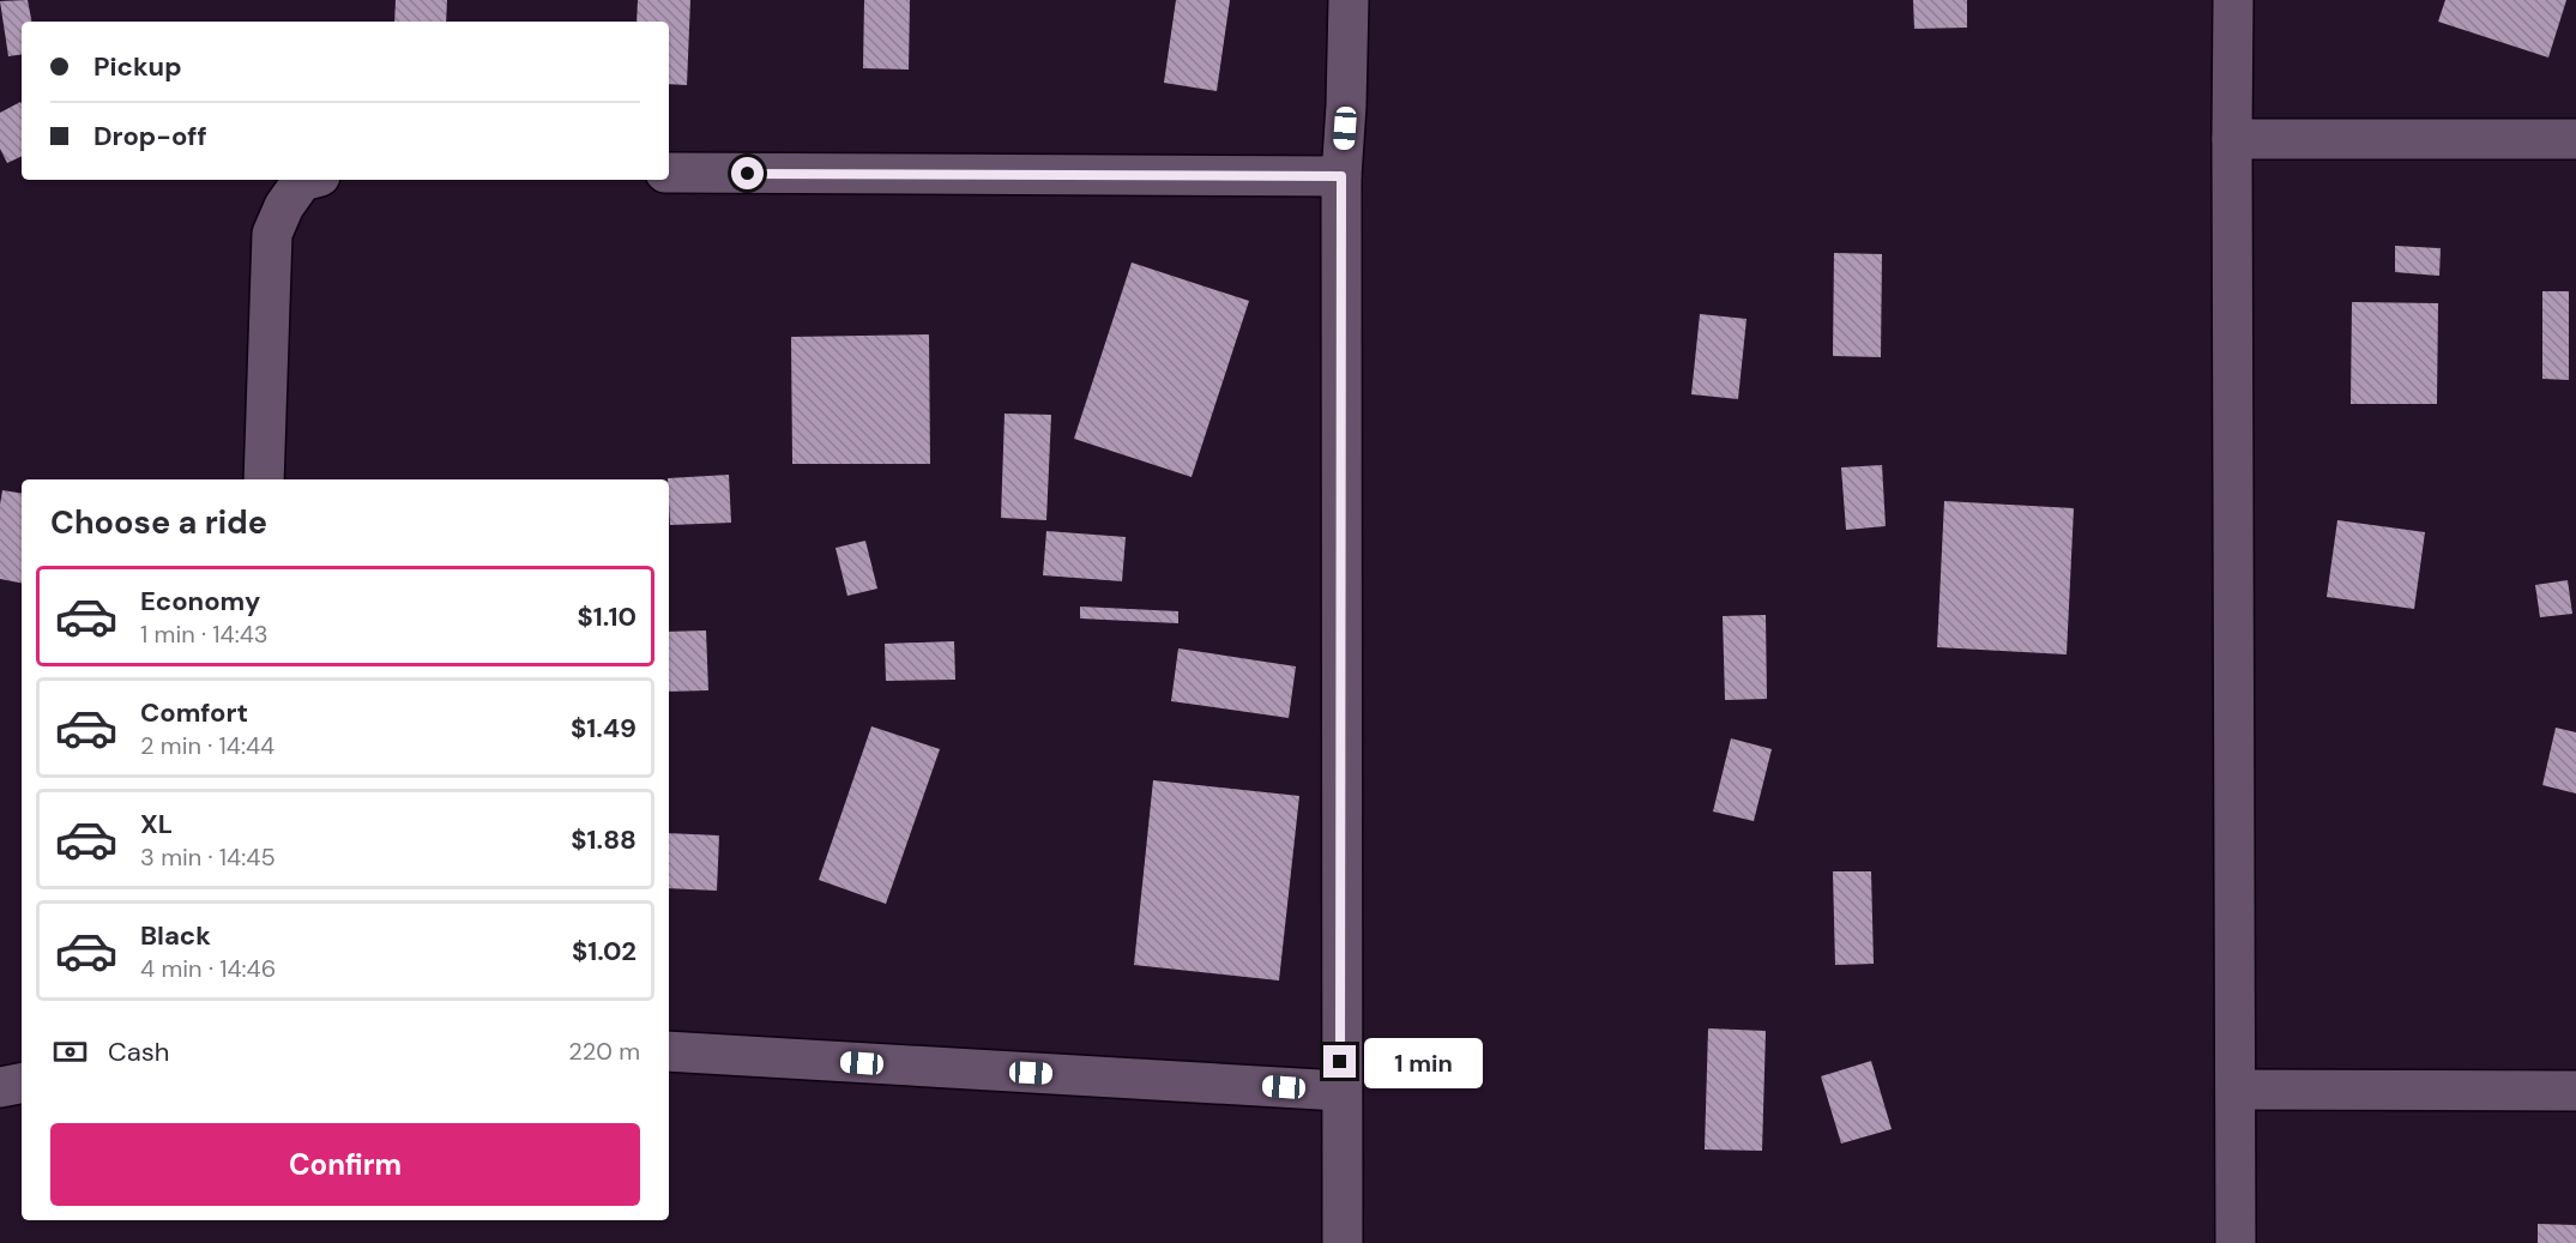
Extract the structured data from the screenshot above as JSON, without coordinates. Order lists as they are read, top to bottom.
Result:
{
  "page": {
    "banner": ["Pickup", "Drop-off"],
    "heading": "Choose a ride",
    "list": [
      {
        "name": "Economy",
        "note": "1 min · 14:43",
        "value": "$1.10"
      },
      {
        "name": "Comfort",
        "note": "2 min · 14:44",
        "value": "$1.49"
      },
      {
        "name": "XL",
        "note": "3 min · 14:45",
        "value": "$1.88"
      },
      {
        "name": "Black",
        "note": "4 min · 14:46",
        "value": "$1.02"
      }
    ],
    "pay": ["Cash", "220 m"],
    "bubble": "1 min",
    "buttons": "Confirm"
  }
}
